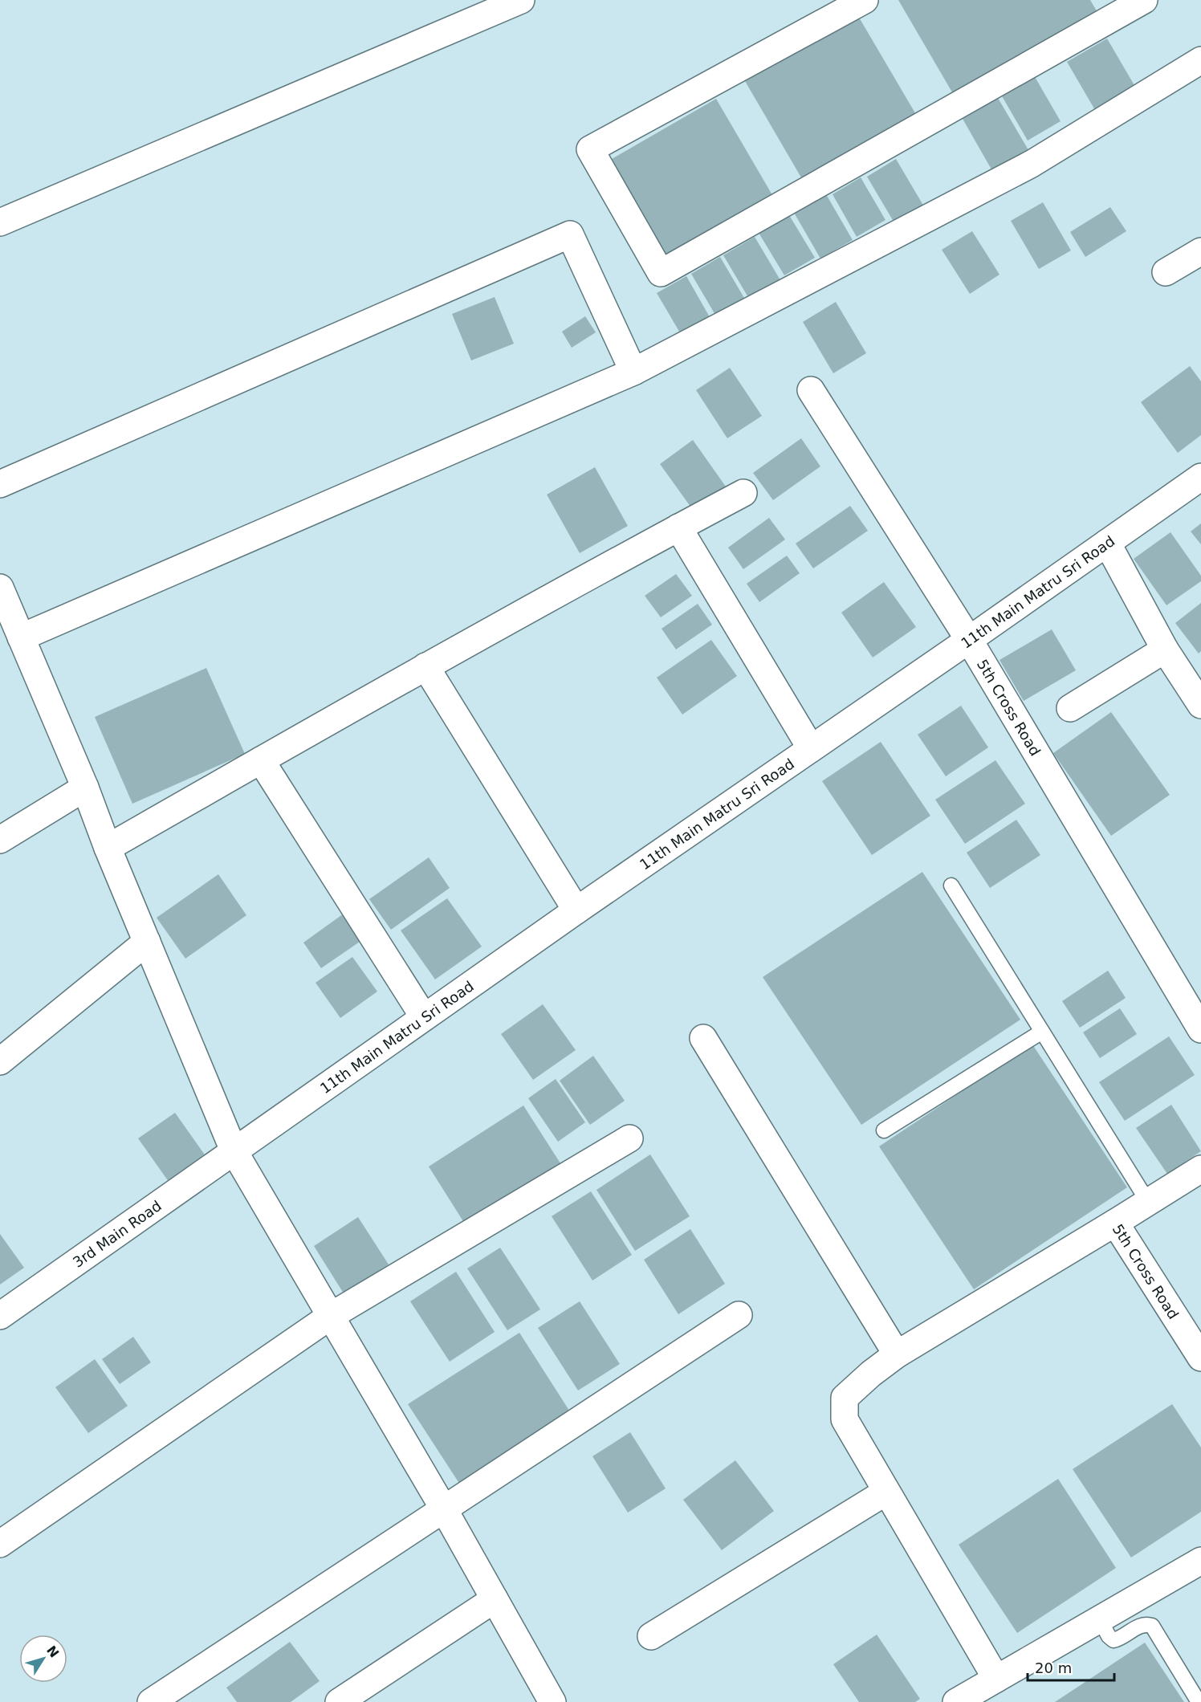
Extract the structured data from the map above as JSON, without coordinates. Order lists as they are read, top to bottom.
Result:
{
  "streets": {
    "street": ["11th Main Matru Sri Road", "5th Cross Road", "3rd Main Road"]
  },
  "crossings": [
    ["11th Main Matru Sri Road", "5th Cross Road"],
    ["11th Main Matru Sri Road", "3rd Main Road"]
  ],
  "scale_bar": "20 m",
  "north": "top right"
}
